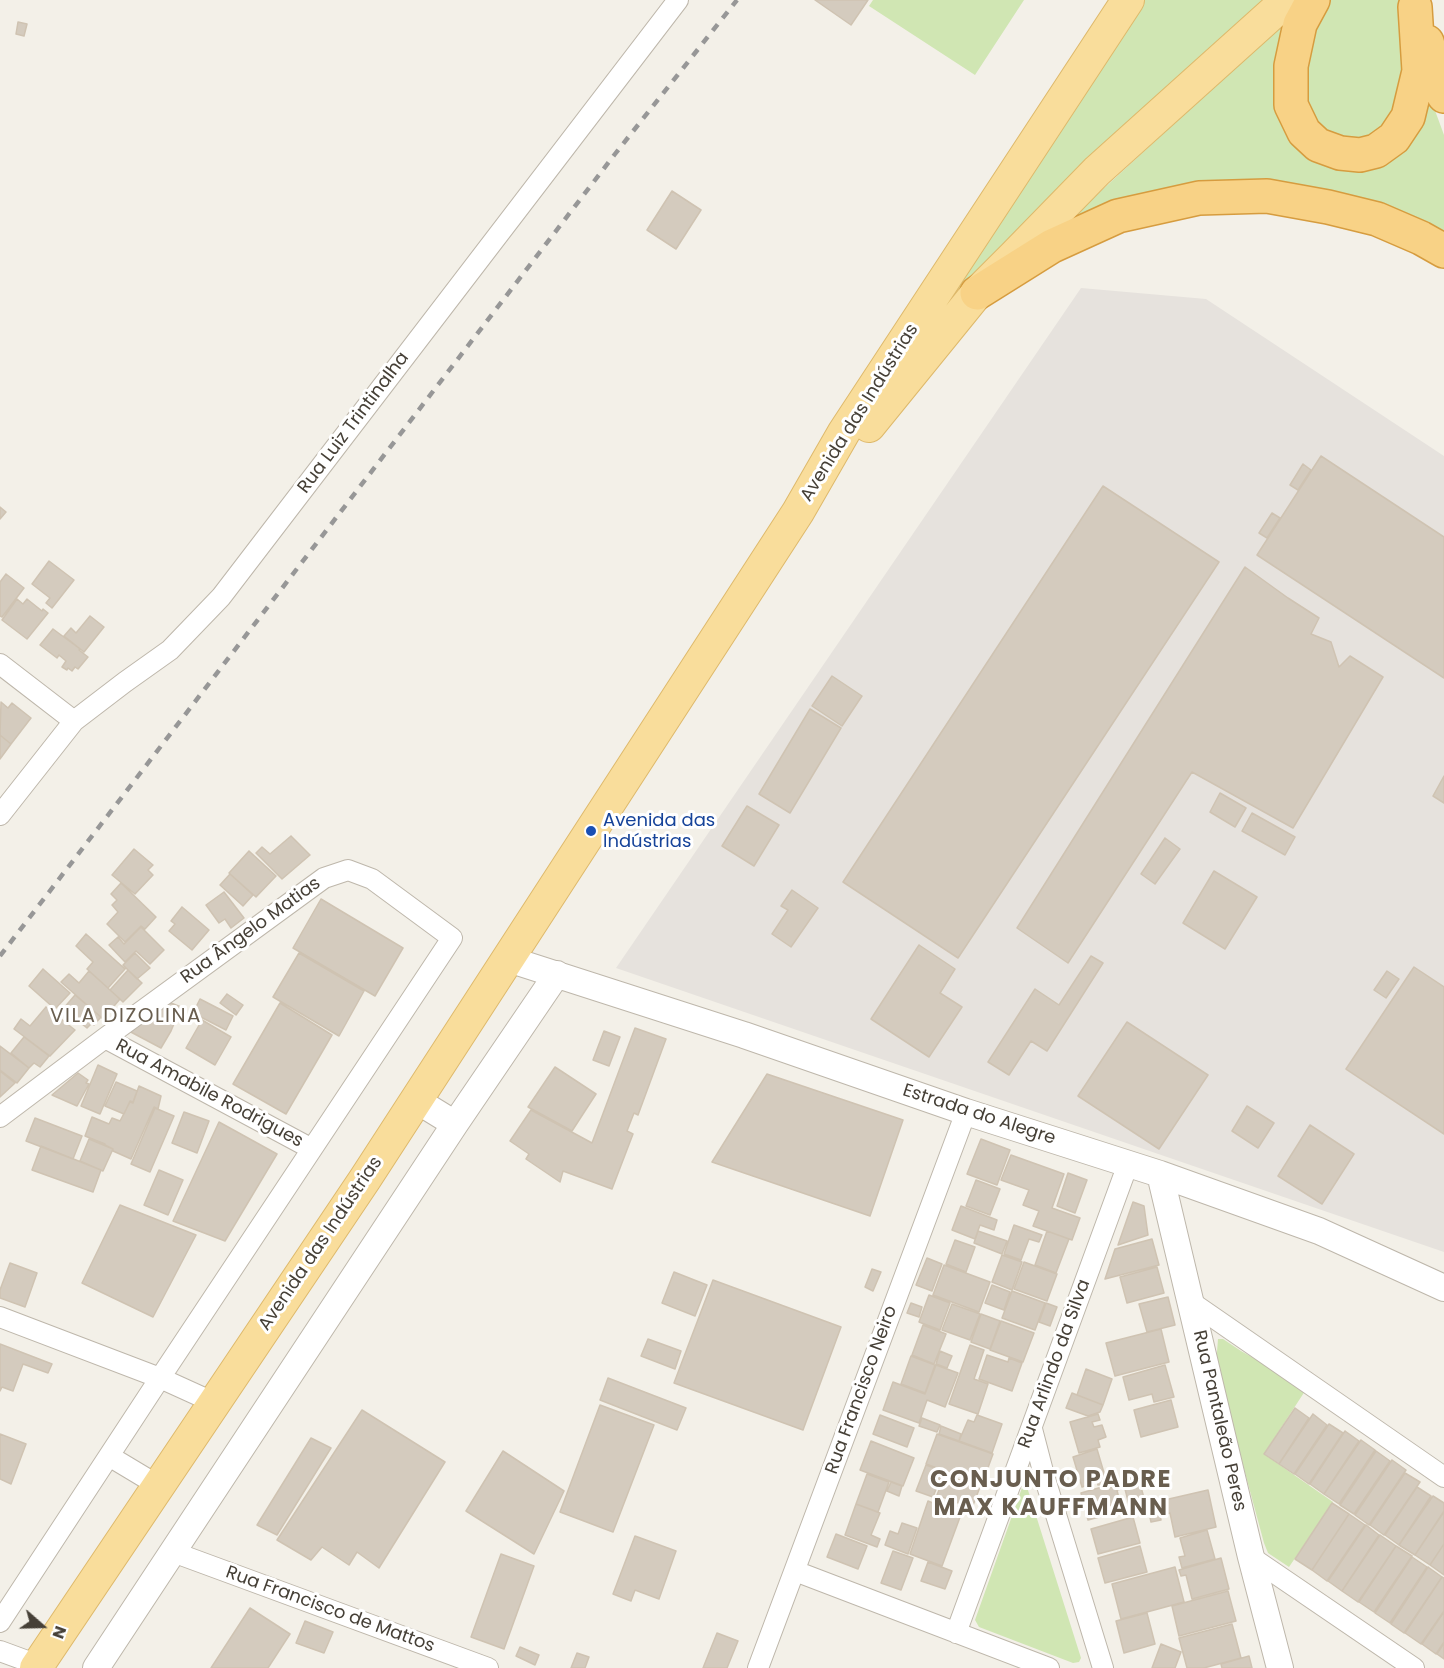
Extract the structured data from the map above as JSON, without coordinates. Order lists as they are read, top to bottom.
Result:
{
  "streets": {
    "main road": ["Avenida das Indústrias"],
    "street": [
      "Rua Luiz Trintinalha",
      "Rua Ângelo Matias",
      "Rua Amabile Rodrigues",
      "Estrada do Alegre",
      "Rua Arlindo da Silva",
      "Rua Francisco Neiro",
      "Rua Pantaleão Peres",
      "Rua Francisco de Mattos"
    ]
  },
  "crossings": [
    ["Avenida das Indústrias", "Estrada do Alegre"],
    ["Rua Ângelo Matias", "Rua Amabile Rodrigues"],
    ["Estrada do Alegre", "Rua Arlindo da Silva"],
    ["Estrada do Alegre", "Rua Francisco Neiro"],
    ["Estrada do Alegre", "Rua Pantaleão Peres"]
  ],
  "districts": ["VILA DIZOLINA", "CONJUNTO PADRE MAX KAUFFMANN"],
  "places": ["Avenida das Indústrias"],
  "north": "right"
}
